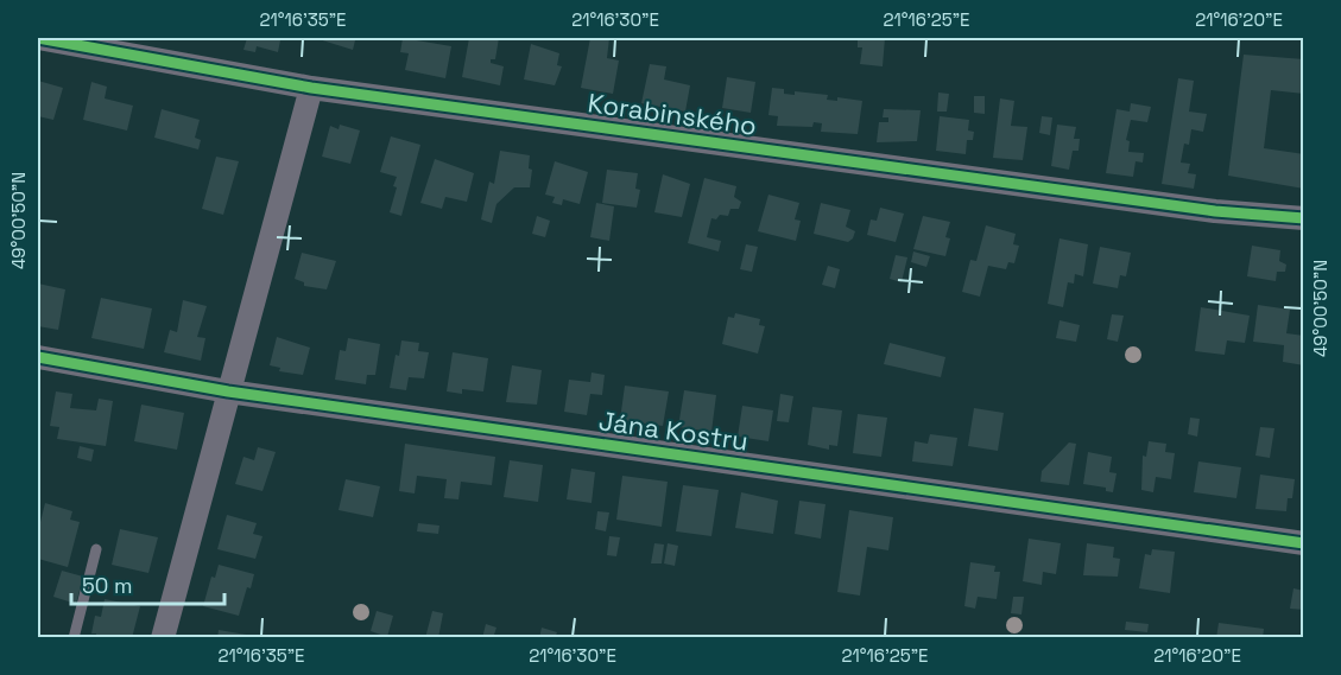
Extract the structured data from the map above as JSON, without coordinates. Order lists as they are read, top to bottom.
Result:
{
  "streets": {
    "street": ["Korabinského", "Jána Kostru"]
  },
  "scale_bar": "50 m",
  "coordinates": [
    "21°16'35\"E",
    "21°16'30\"E",
    "21°16'25\"E",
    "21°16'20\"E",
    "49°00'50\"N"
  ]
}
